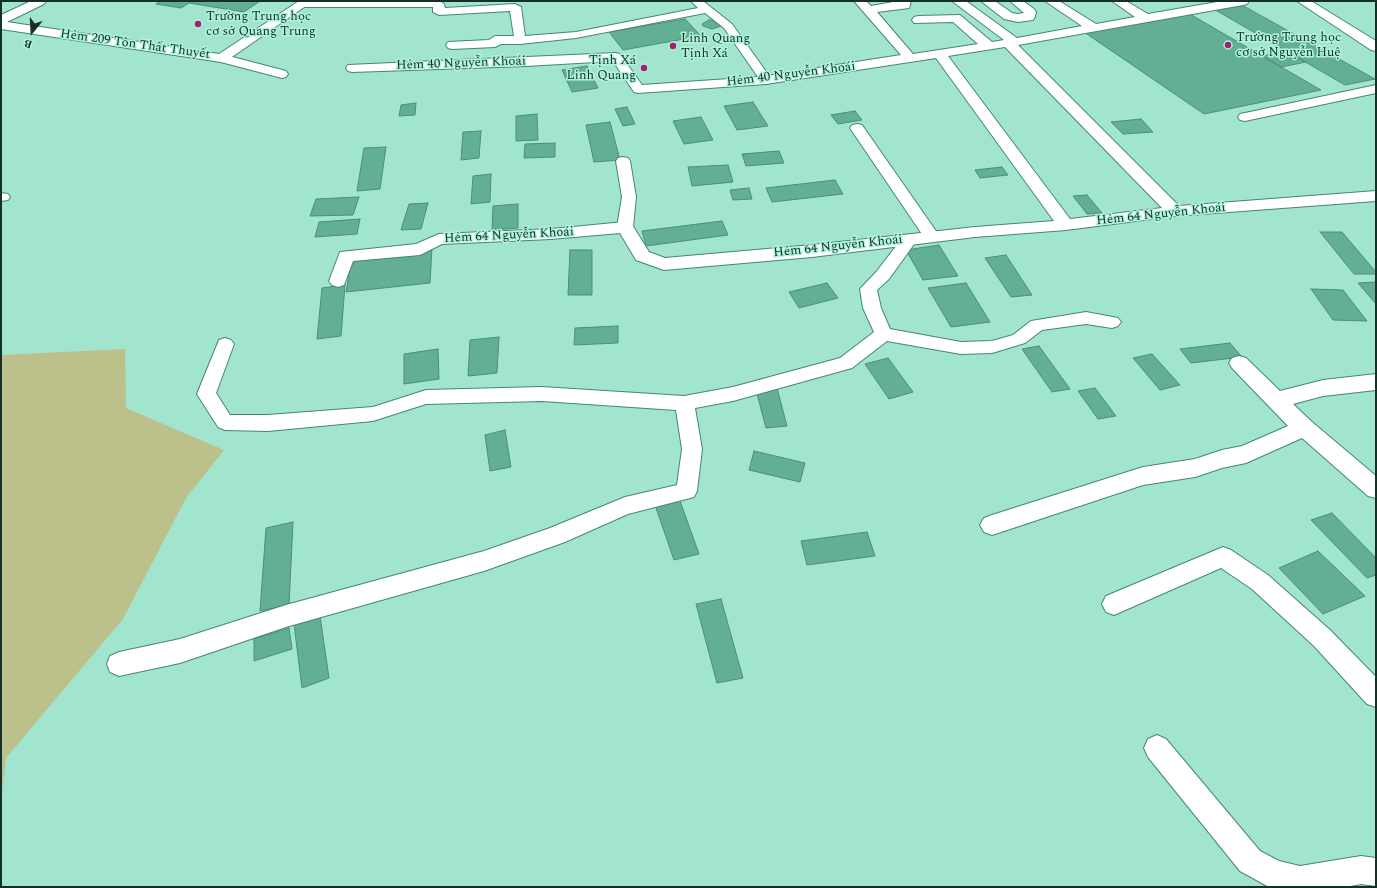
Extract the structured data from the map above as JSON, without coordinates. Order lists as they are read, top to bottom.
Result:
{
  "streets": {
    "street": ["Hẻm 209 Tôn Thất Thuyết", "Hẻm 40 Nguyễn Khoái", "Hẻm 64 Nguyễn Khoái"]
  },
  "places": [
    "Trường Trung học cơ sở Quang Trung",
    "Trường Trung học cơ sở Nguyễn Huệ",
    "Linh Quang Tịnh Xá",
    "Tịnh Xá Linh Quang"
  ],
  "north": "bottom"
}
